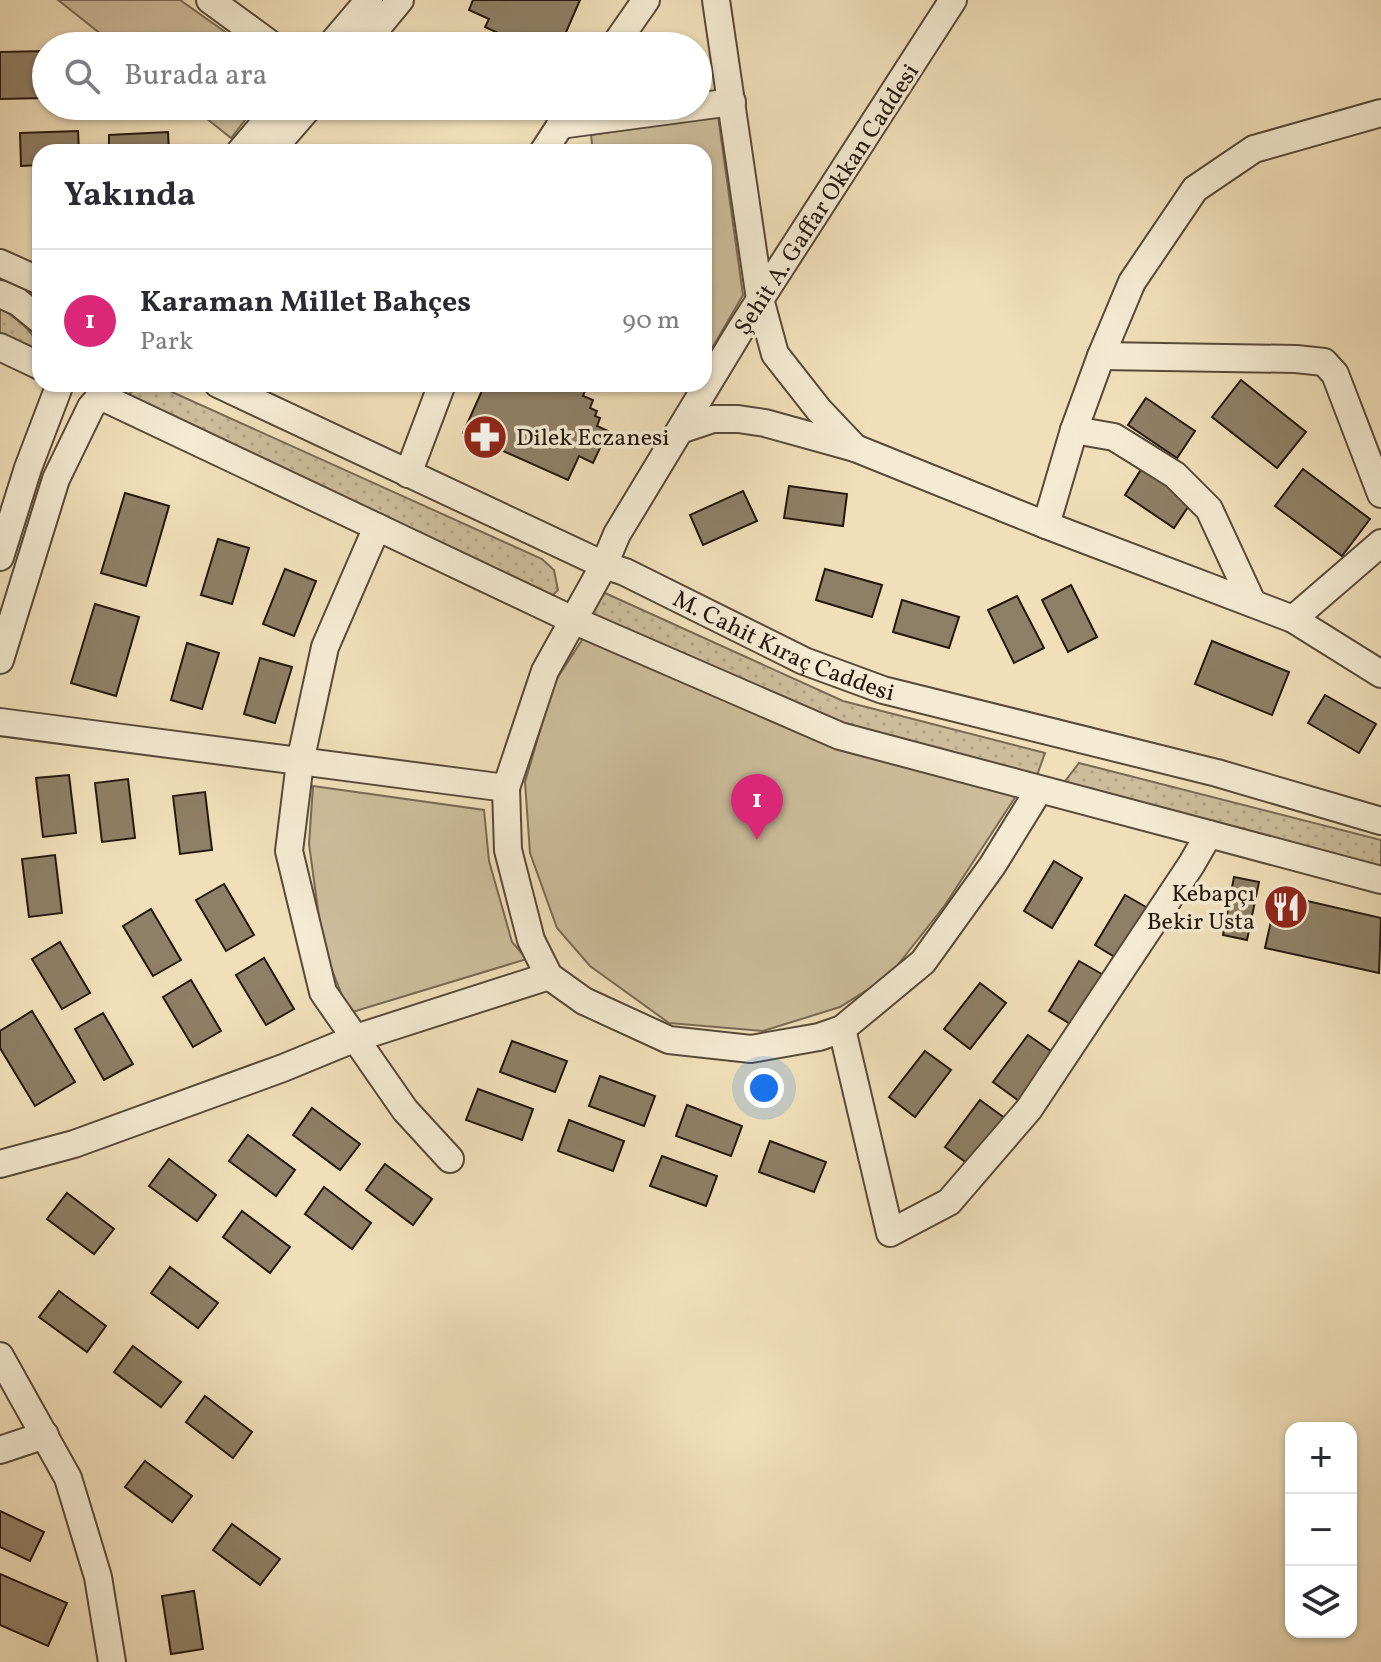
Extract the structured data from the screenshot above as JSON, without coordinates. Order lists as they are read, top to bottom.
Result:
{
  "streets": {
    "street": ["Şehit A. Gaffar Okkan Caddesi", "M. Cahit Kıraç Caddesi"]
  },
  "crossings": [
    ["Şehit A. Gaffar Okkan Caddesi", "M. Cahit Kıraç Caddesi"]
  ],
  "places": {
    "pharmacy": ["Dilek Eczanesi"],
    "restaurant": ["Kebapçı Bekir Usta"]
  },
  "page": {
    "search": "Burada ara",
    "heading": "Yakında",
    "list": [
      {
        "mark": "1",
        "name": "Karaman Millet Bahçes",
        "note": "Park",
        "value": "90 m"
      }
    ],
    "pins": "1",
    "map_buttons": ["+", "−"]
  }
}
